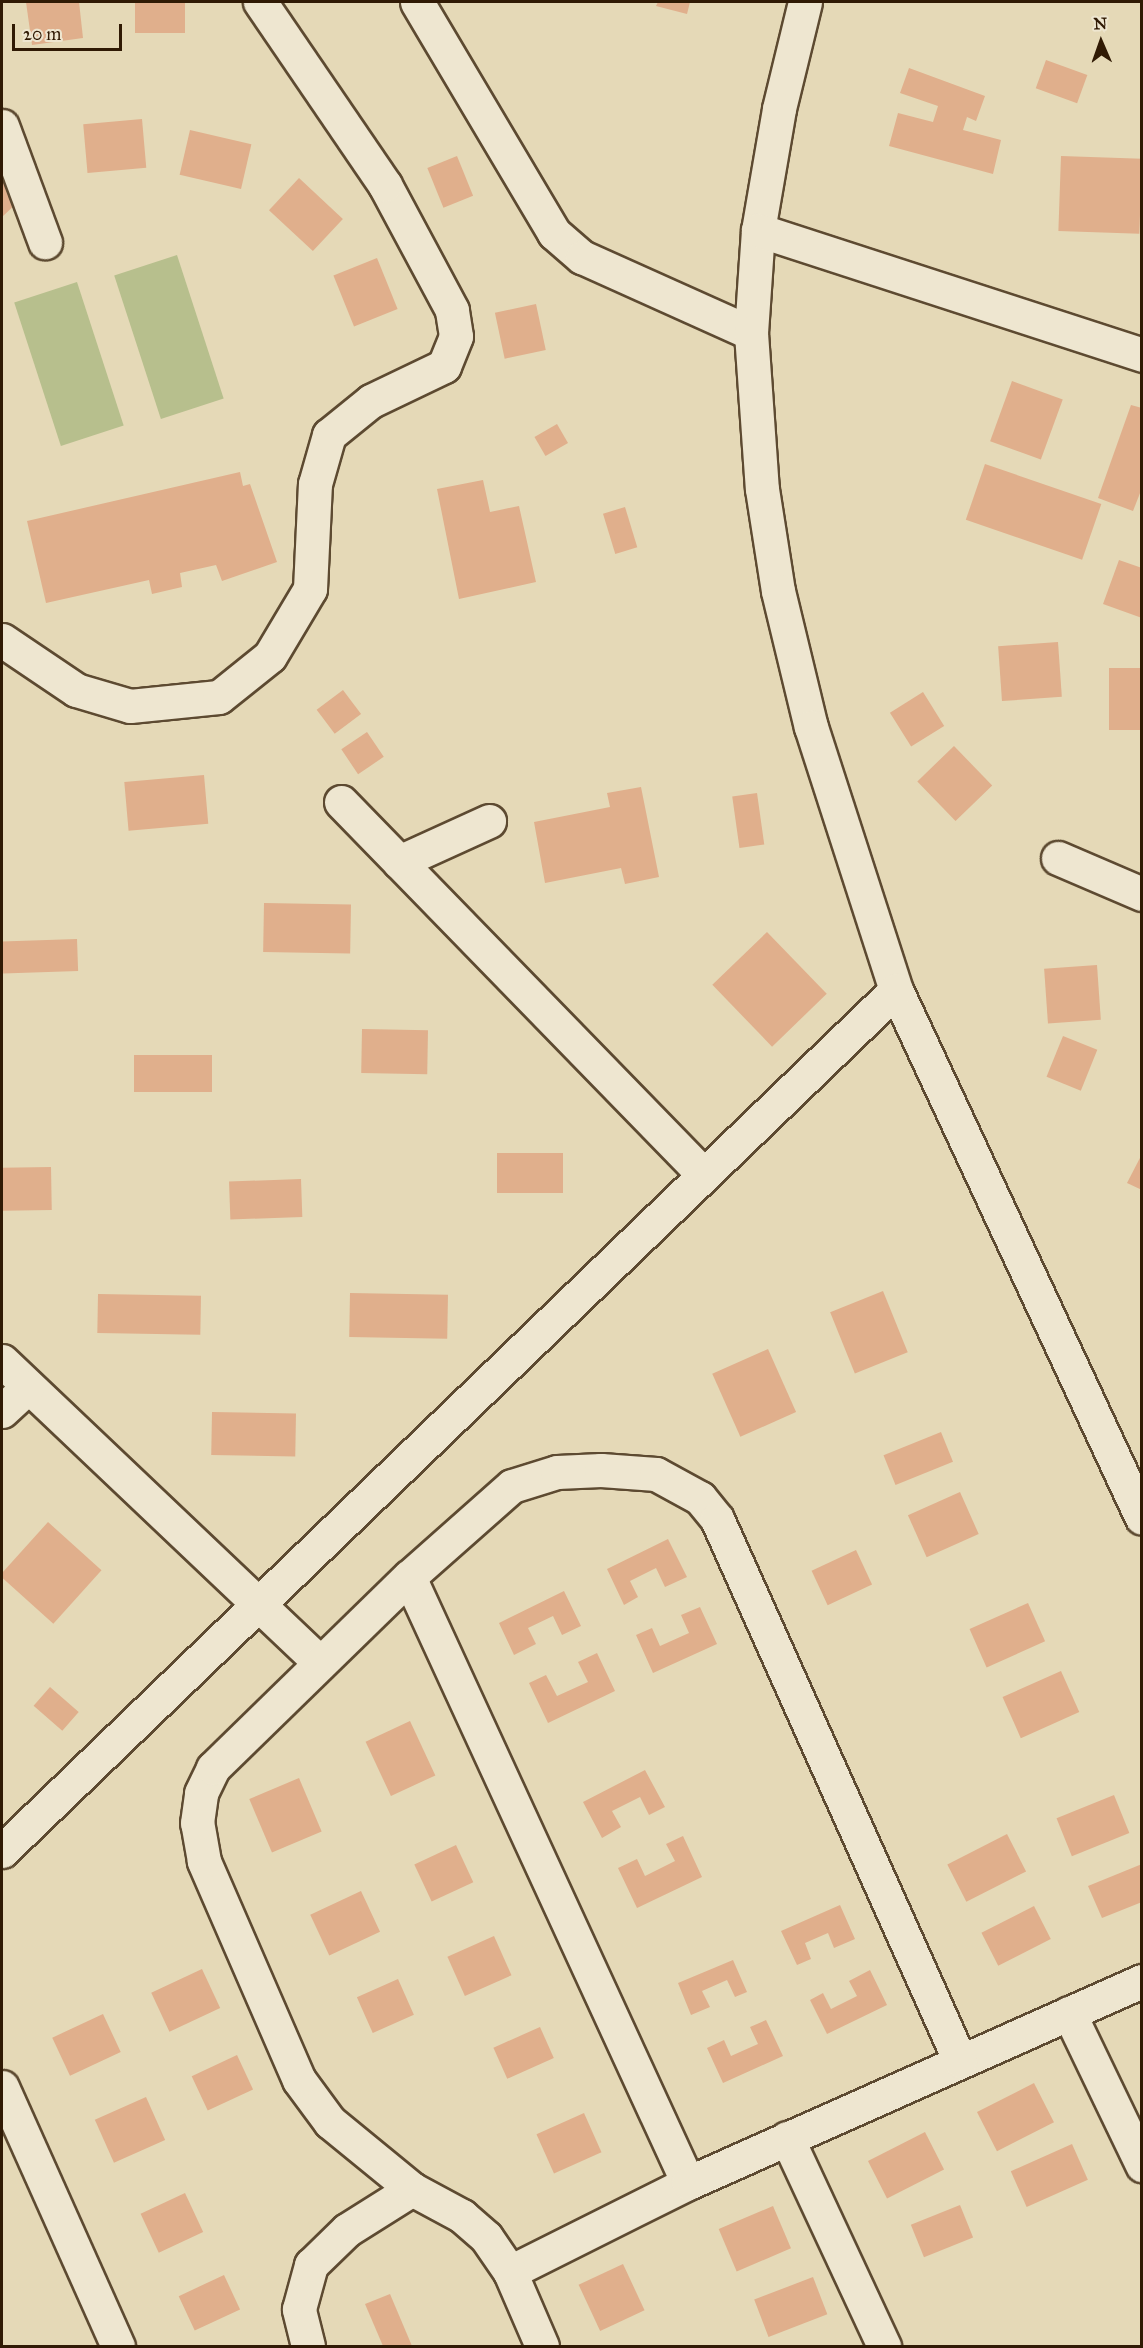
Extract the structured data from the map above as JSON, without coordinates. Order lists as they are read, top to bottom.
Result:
{
  "scale_bar": "20 m",
  "north": "top"
}
